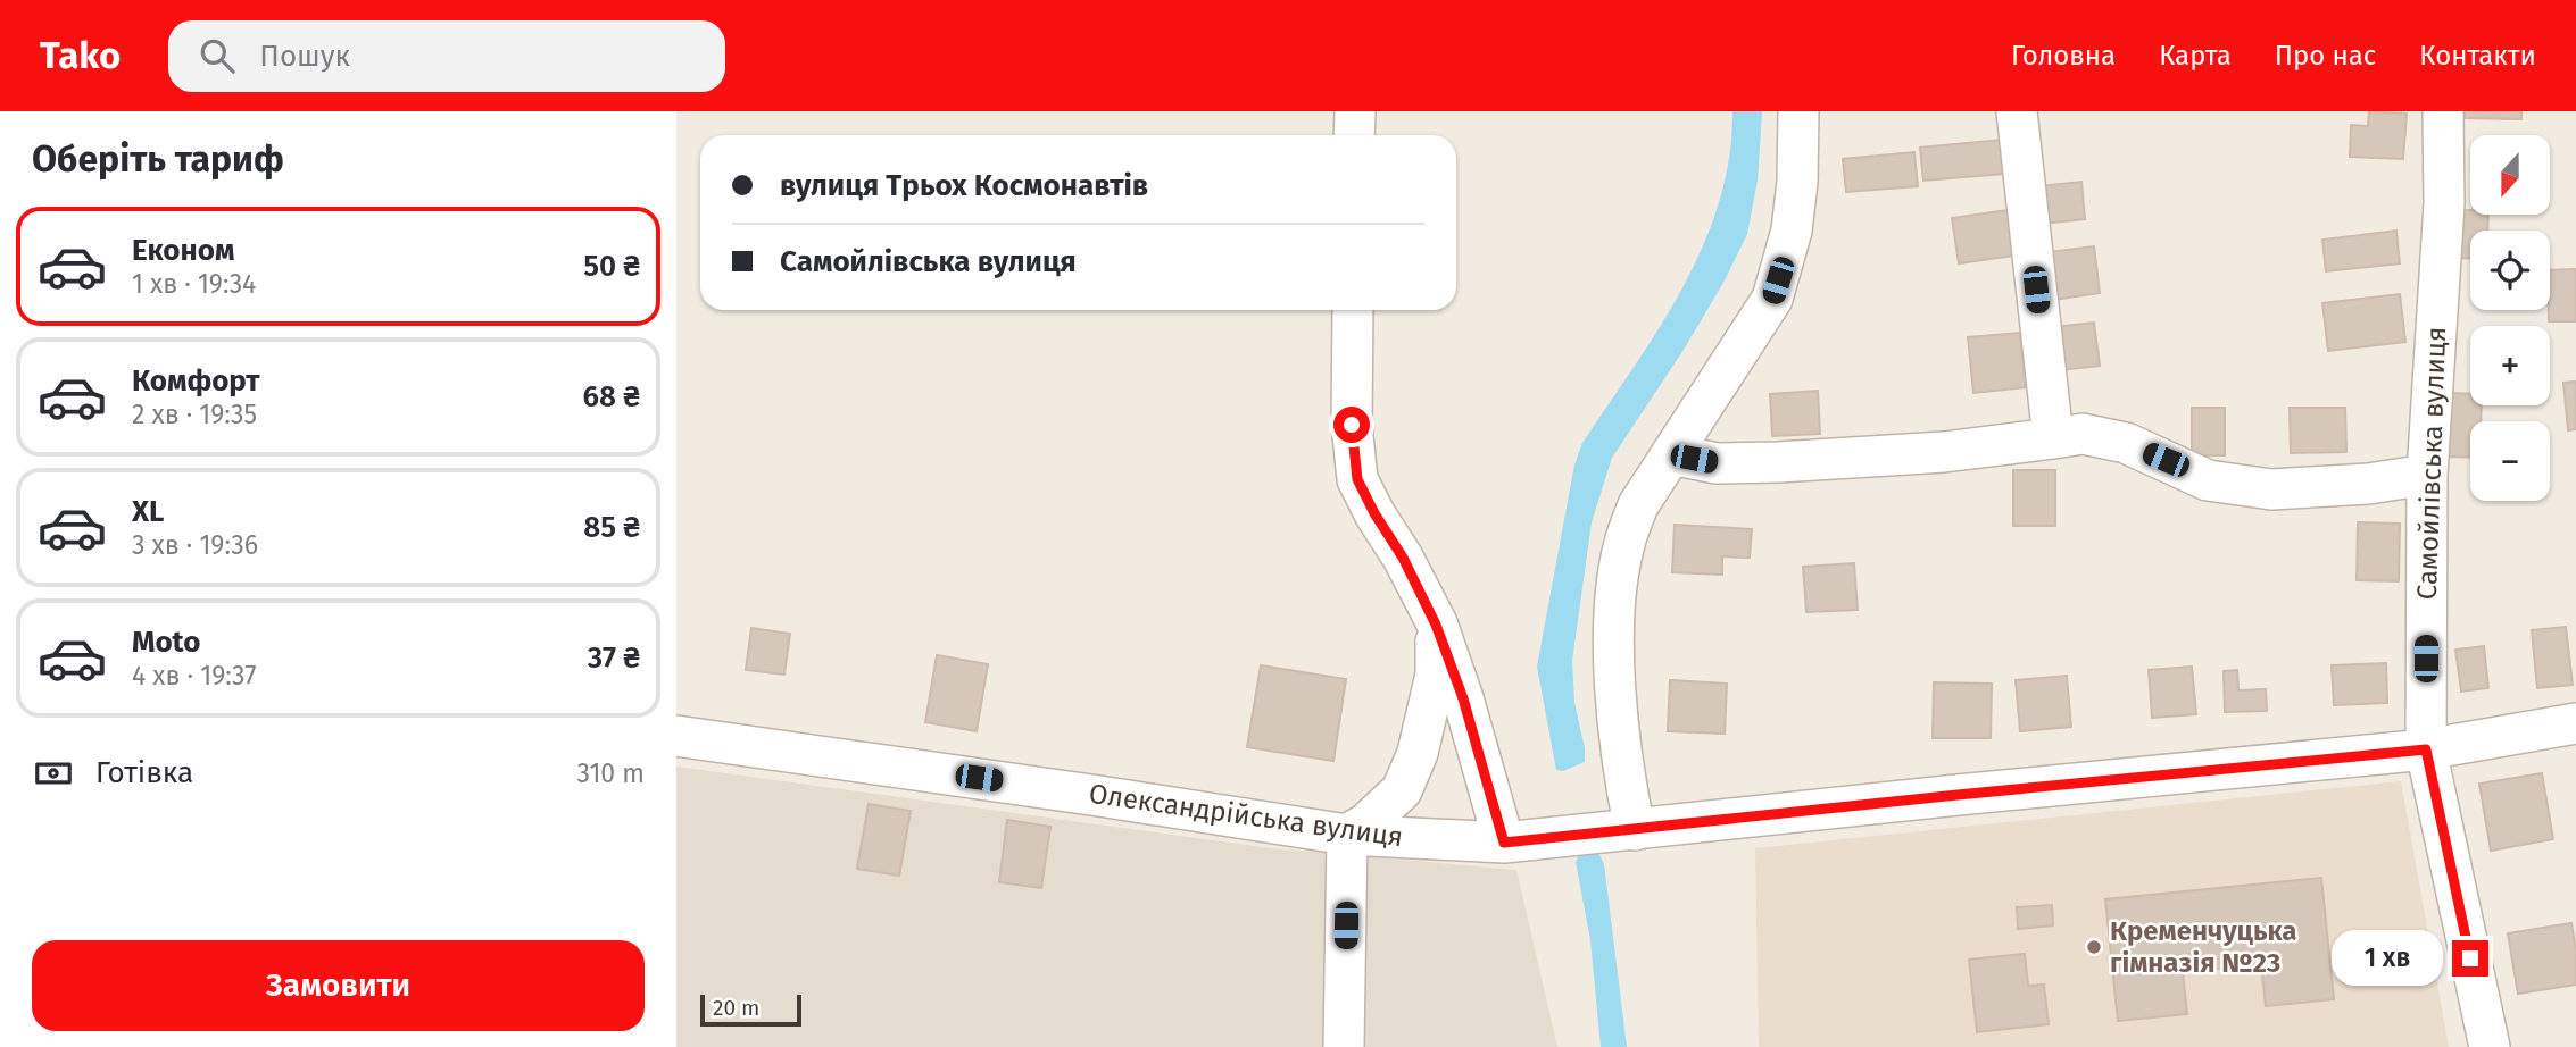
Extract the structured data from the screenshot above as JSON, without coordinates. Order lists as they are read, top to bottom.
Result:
{
  "streets": {
    "street": ["Самойлівська вулиця", "Олександрійська вулиця"]
  },
  "crossings": [
    ["Самойлівська вулиця", "Олександрійська вулиця"]
  ],
  "places": ["Кременчуцька гімназія №23"],
  "scale_bar": "20 m",
  "north": "bottom",
  "page": {
    "header": "Tako",
    "search": "Пошук",
    "nav": [
      "Головна",
      "Карта",
      "Про нас",
      "Контакти"
    ],
    "heading": "Оберіть тариф",
    "map_buttons": ["+", "−"],
    "banner": ["вулиця Трьох Космонавтів", "Самойлівська вулиця"],
    "list": [
      {
        "name": "Економ",
        "note": "1 хв · 19:34",
        "value": "50 ₴"
      },
      {
        "name": "Комфорт",
        "note": "2 хв · 19:35",
        "value": "68 ₴"
      },
      {
        "name": "XL",
        "note": "3 хв · 19:36",
        "value": "85 ₴"
      },
      {
        "name": "Moto",
        "note": "4 хв · 19:37",
        "value": "37 ₴"
      }
    ],
    "pay": ["Готівка", "310 m"],
    "buttons": "Замовити",
    "bubble": "1 хв",
    "scale": "20 m"
  }
}
